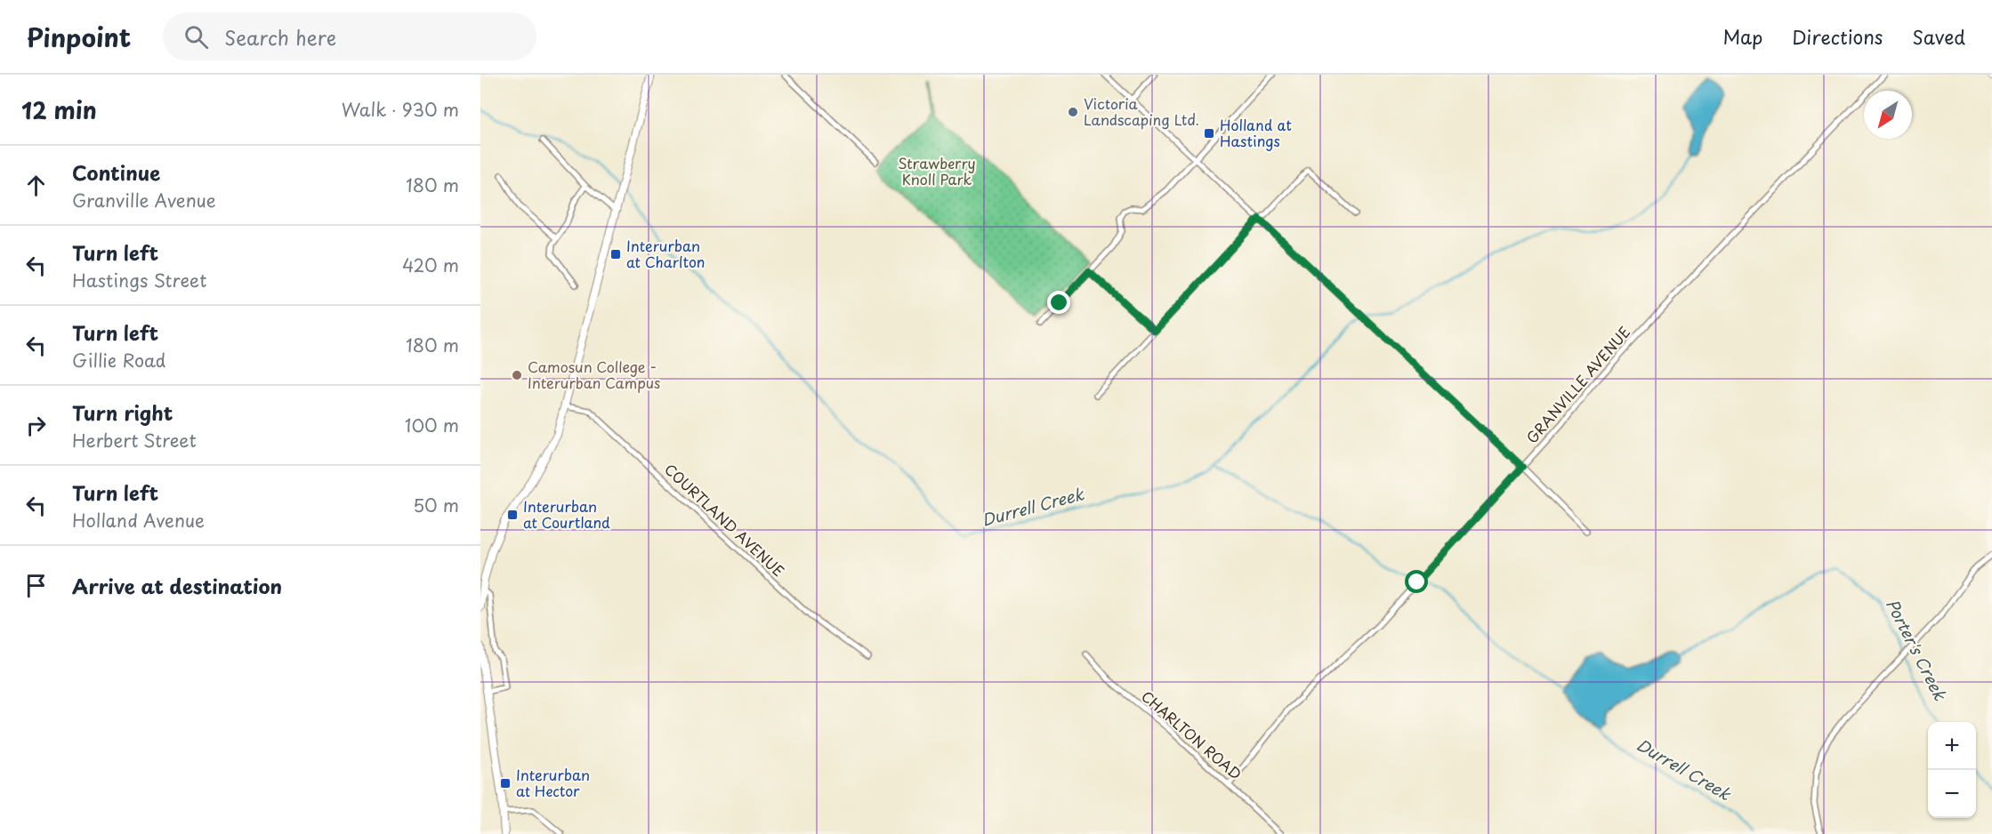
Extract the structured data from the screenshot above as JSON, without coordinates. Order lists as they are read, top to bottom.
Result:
{
  "streets": {
    "street": ["GRANVILLE AVENUE", "COURTLAND AVENUE", "CHARLTON ROAD"]
  },
  "crossings": [
    ["GRANVILLE AVENUE", "CHARLTON ROAD"]
  ],
  "water": ["Durrell Creek", "Porter's Creek"],
  "parks": ["Strawberry Knoll Park"],
  "places": {
    "other": ["Victoria Landscaping Ltd.", "Camosun College - Interurban Campus"],
    "transit": [
      "Holland at Hastings",
      "Interurban at Charlton",
      "Interurban at Courtland",
      "Interurban at Hector"
    ]
  },
  "north": "bottom left",
  "page": {
    "header": "Pinpoint",
    "search": "Search here",
    "nav": ["Map", "Directions", "Saved"],
    "heading": ["12 min", "Walk · 930 m"],
    "list": [
      ["Continue", "Granville Avenue", "180 m"],
      ["Turn left", "Hastings Street", "420 m"],
      ["Turn left", "Gillie Road", "180 m"],
      ["Turn right", "Herbert Street", "100 m"],
      ["Turn left", "Holland Avenue", "50 m"],
      "Arrive at destination"
    ],
    "map_buttons": ["+", "−"]
  }
}
